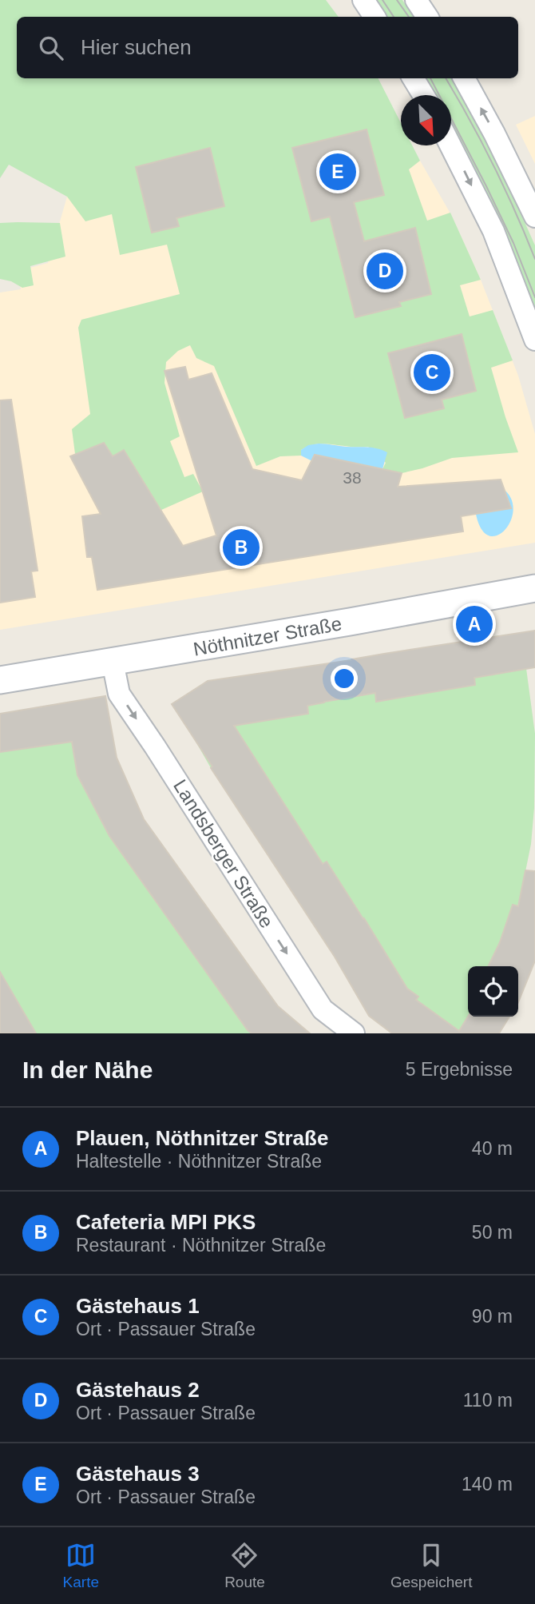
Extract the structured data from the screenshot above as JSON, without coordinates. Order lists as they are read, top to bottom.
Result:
{
  "streets": {
    "street": ["Nöthnitzer Straße", "Landsberger Straße"]
  },
  "crossings": [
    ["Nöthnitzer Straße", "Landsberger Straße"]
  ],
  "one_way": ["Landsberger Straße"],
  "house_numbers": ["38"],
  "north": "bottom right",
  "page": {
    "search": "Hier suchen",
    "pins": [
      "E",
      "D",
      "C",
      "B",
      "A"
    ],
    "heading": ["In der Nähe", "5 Ergebnisse"],
    "list": [
      {
        "mark": "A",
        "name": "Plauen, Nöthnitzer Straße",
        "note": "Haltestelle · Nöthnitzer Straße",
        "value": "40 m"
      },
      {
        "mark": "B",
        "name": "Cafeteria MPI PKS",
        "note": "Restaurant · Nöthnitzer Straße",
        "value": "50 m"
      },
      {
        "mark": "C",
        "name": "Gästehaus 1",
        "note": "Ort · Passauer Straße",
        "value": "90 m"
      },
      {
        "mark": "D",
        "name": "Gästehaus 2",
        "note": "Ort · Passauer Straße",
        "value": "110 m"
      },
      {
        "mark": "E",
        "name": "Gästehaus 3",
        "note": "Ort · Passauer Straße",
        "value": "140 m"
      }
    ],
    "nav": ["Karte", "Route", "Gespeichert"]
  }
}
